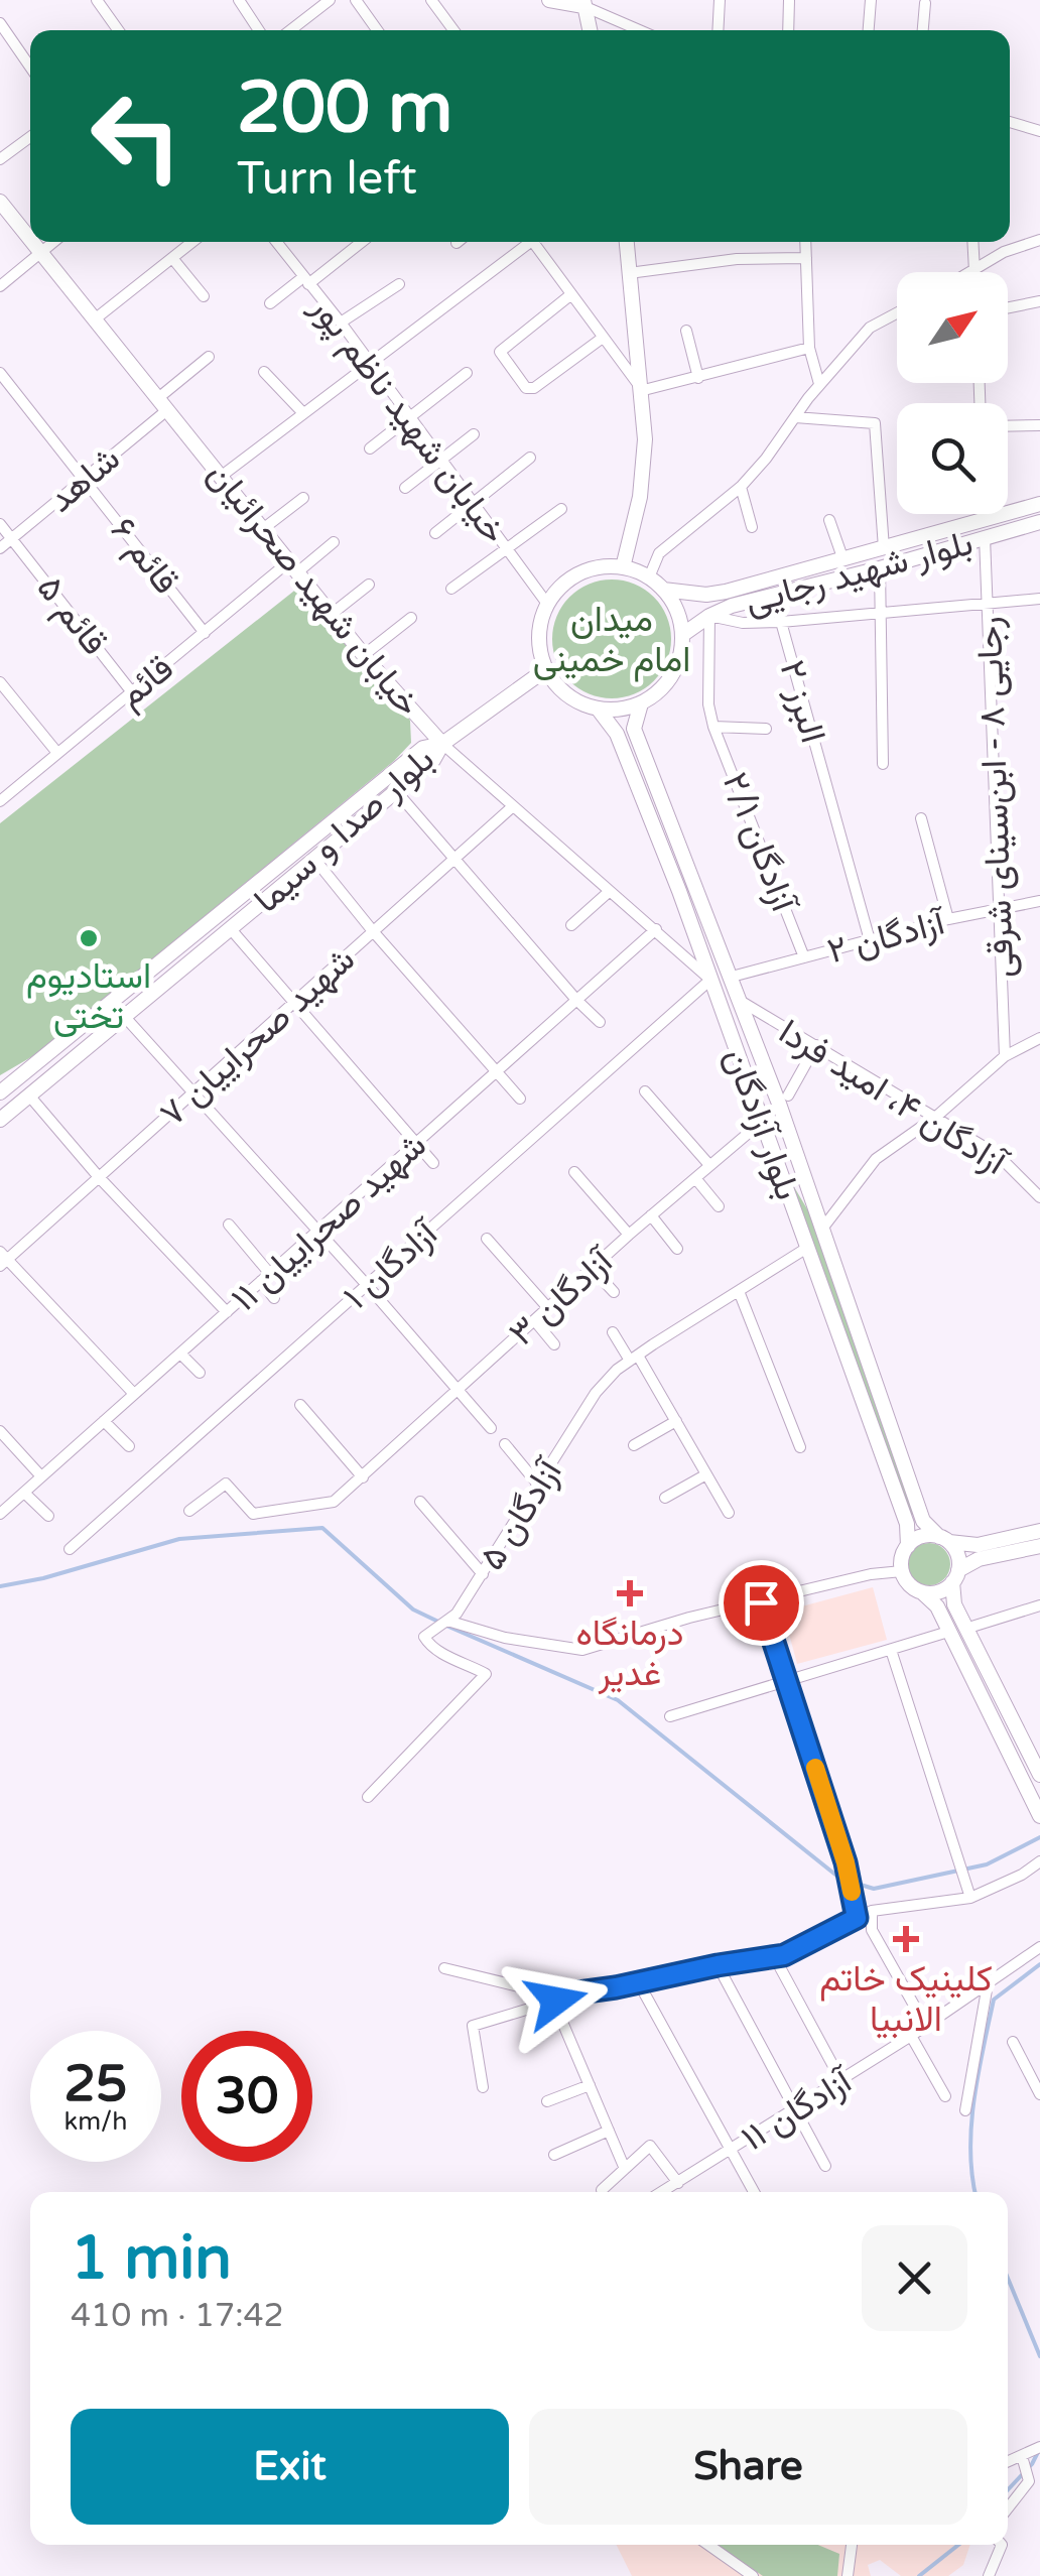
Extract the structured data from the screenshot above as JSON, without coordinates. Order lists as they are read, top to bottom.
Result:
{
  "streets": {
    "main road": [
      "بلوار شهید رجایی",
      "خیابان شهید صحرائیان",
      "بلوار صدا و سیما",
      "بلوار آزادگان"
    ],
    "street": [
      "خیابان شهید ناظم پور",
      "شاهد",
      "قائم ۶",
      "قائم ۵",
      "قائم",
      "البرز ۲",
      "رجایی ۸ - ابن‌سینای شرقی",
      "آزادگان ۲/۱",
      "آزادگان ۲",
      "شهید صحراییان ۷",
      "آزادگان ۴، امید فردا",
      "شهید صحراییان ۱۱",
      "آزادگان ۱",
      "آزادگان ۳",
      "آزادگان ۵",
      "آزادگان ۱۱"
    ]
  },
  "crossings": [
    ["خیابان شهید ناظم پور", "بلوار شهید رجایی"],
    ["خیابان شهید ناظم پور", "بلوار آزادگان"],
    ["شاهد", "قائم ۶"],
    ["شاهد", "خیابان شهید صحرائیان"],
    ["شاهد", "قائم ۵"],
    ["قائم ۶", "قائم"],
    ["بلوار شهید رجایی", "رجایی ۸ - ابن‌سینای شرقی"],
    ["بلوار شهید رجایی", "آزادگان ۲/۱"],
    ["بلوار شهید رجایی", "بلوار آزادگان"],
    ["خیابان شهید صحرائیان", "قائم"],
    ["خیابان شهید صحرائیان", "بلوار صدا و سیما"],
    ["خیابان شهید صحرائیان", "شهید صحراییان ۷"],
    ["خیابان شهید صحرائیان", "بلوار آزادگان"],
    ["خیابان شهید صحرائیان", "شهید صحراییان ۱۱"],
    ["خیابان شهید صحرائیان", "آزادگان ۱"],
    ["قائم ۵", "قائم"],
    ["البرز ۲", "آزادگان ۲"],
    ["رجایی ۸ - ابن‌سینای شرقی", "آزادگان ۲"],
    ["آزادگان ۲/۱", "آزادگان ۲"],
    ["آزادگان ۲", "بلوار آزادگان"],
    ["آزادگان ۴، امید فردا", "بلوار آزادگان"],
    ["بلوار آزادگان", "آزادگان ۱"],
    ["بلوار آزادگان", "آزادگان ۳"],
    ["بلوار آزادگان", "آزادگان ۵"]
  ],
  "parks": ["میدان امام خمینی"],
  "places": {
    "other": ["استادیوم تختی"],
    "health": ["درمانگاه غدیر", "کلینیک خاتم الانبیا"]
  },
  "north": "top right",
  "page": {
    "turn": ["200 m", "Turn left"],
    "speed": "25 km/h",
    "limit": "30",
    "heading": ["1 min", "410 m · 17:42"],
    "buttons": ["Exit", "Share"]
  }
}
